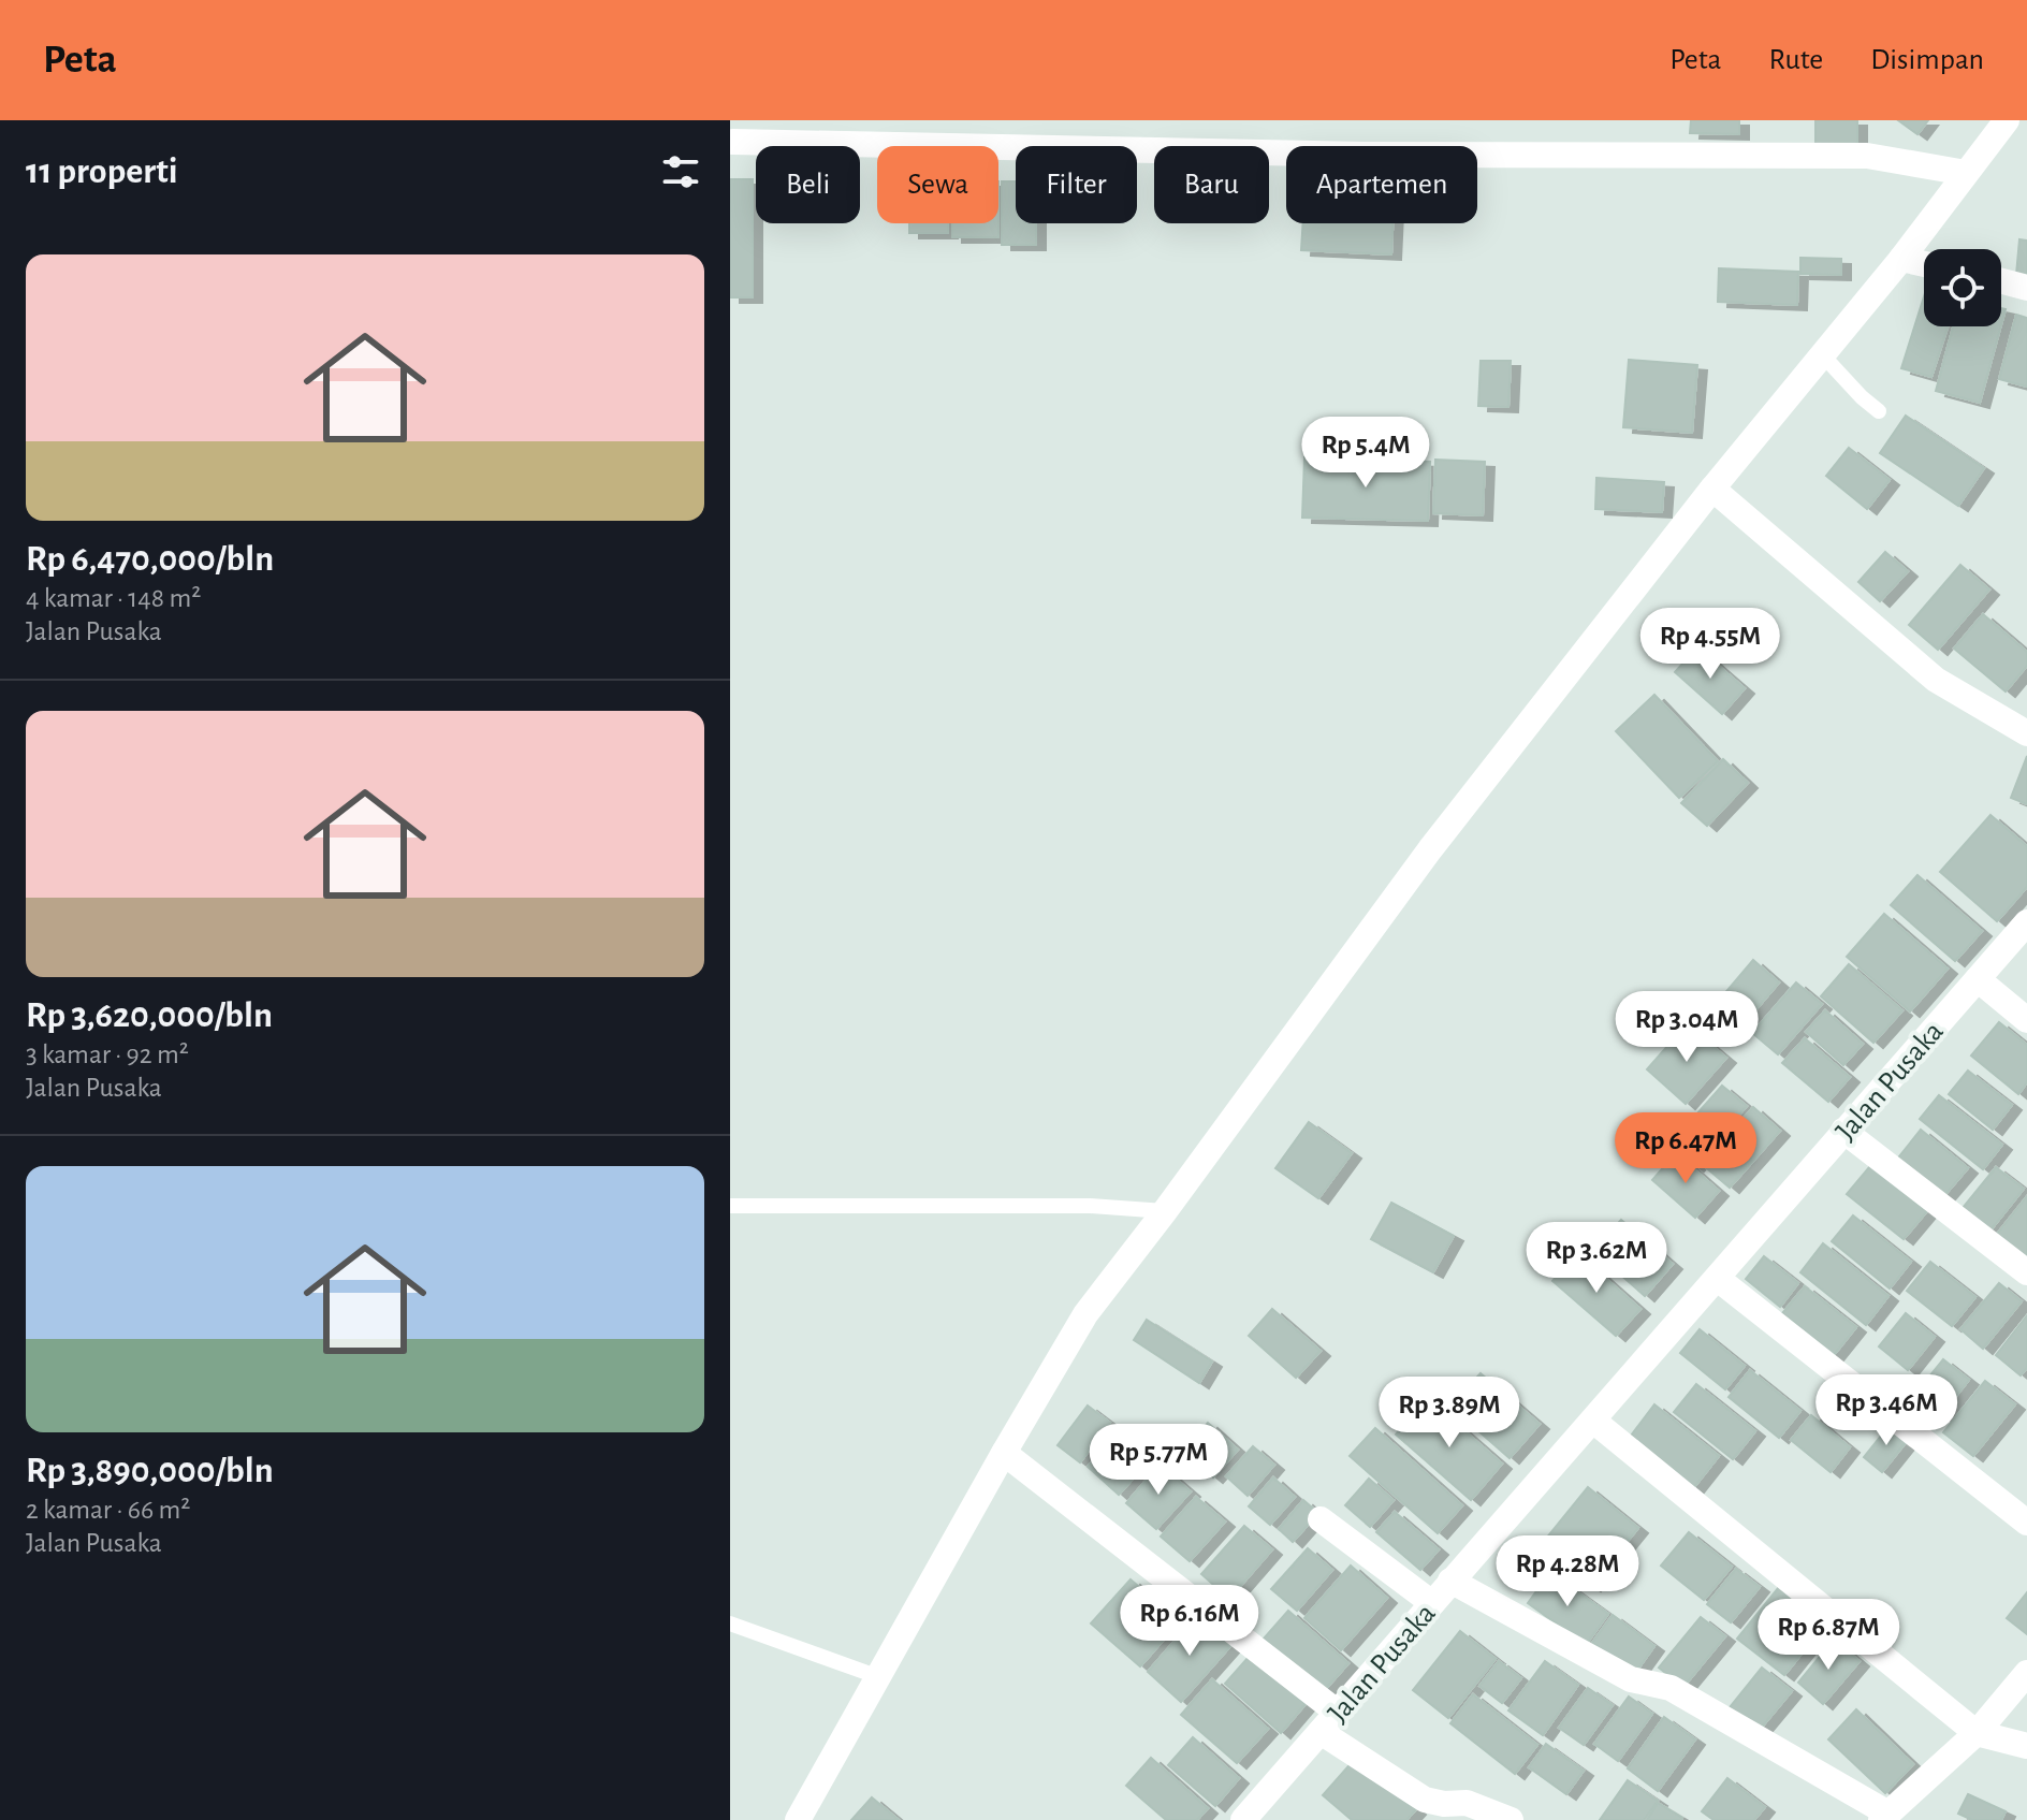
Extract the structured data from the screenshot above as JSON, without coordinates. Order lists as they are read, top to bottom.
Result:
{
  "streets": {
    "street": ["Jalan Pusaka"]
  },
  "page": {
    "header": "Peta",
    "nav": ["Peta", "Rute", "Disimpan"],
    "heading": "11 properti",
    "chip": [
      "Beli",
      "Sewa",
      "Filter",
      "Baru",
      "Apartemen"
    ],
    "list": [
      {
        "name": "Rp 6,470,000/bln",
        "note": "4 kamar · 148 m² · Jalan Pusaka"
      },
      {
        "name": "Rp 3,620,000/bln",
        "note": "3 kamar · 92 m² · Jalan Pusaka"
      },
      {
        "name": "Rp 3,890,000/bln",
        "note": "2 kamar · 66 m² · Jalan Pusaka"
      }
    ],
    "price": [
      "Rp 5.4M",
      "Rp 4.55M",
      "Rp 3.04M",
      "Rp 6.47M",
      "Rp 3.62M",
      "Rp 3.46M",
      "Rp 3.89M",
      "Rp 5.77M",
      "Rp 4.28M",
      "Rp 6.16M",
      "Rp 6.87M"
    ]
  }
}
